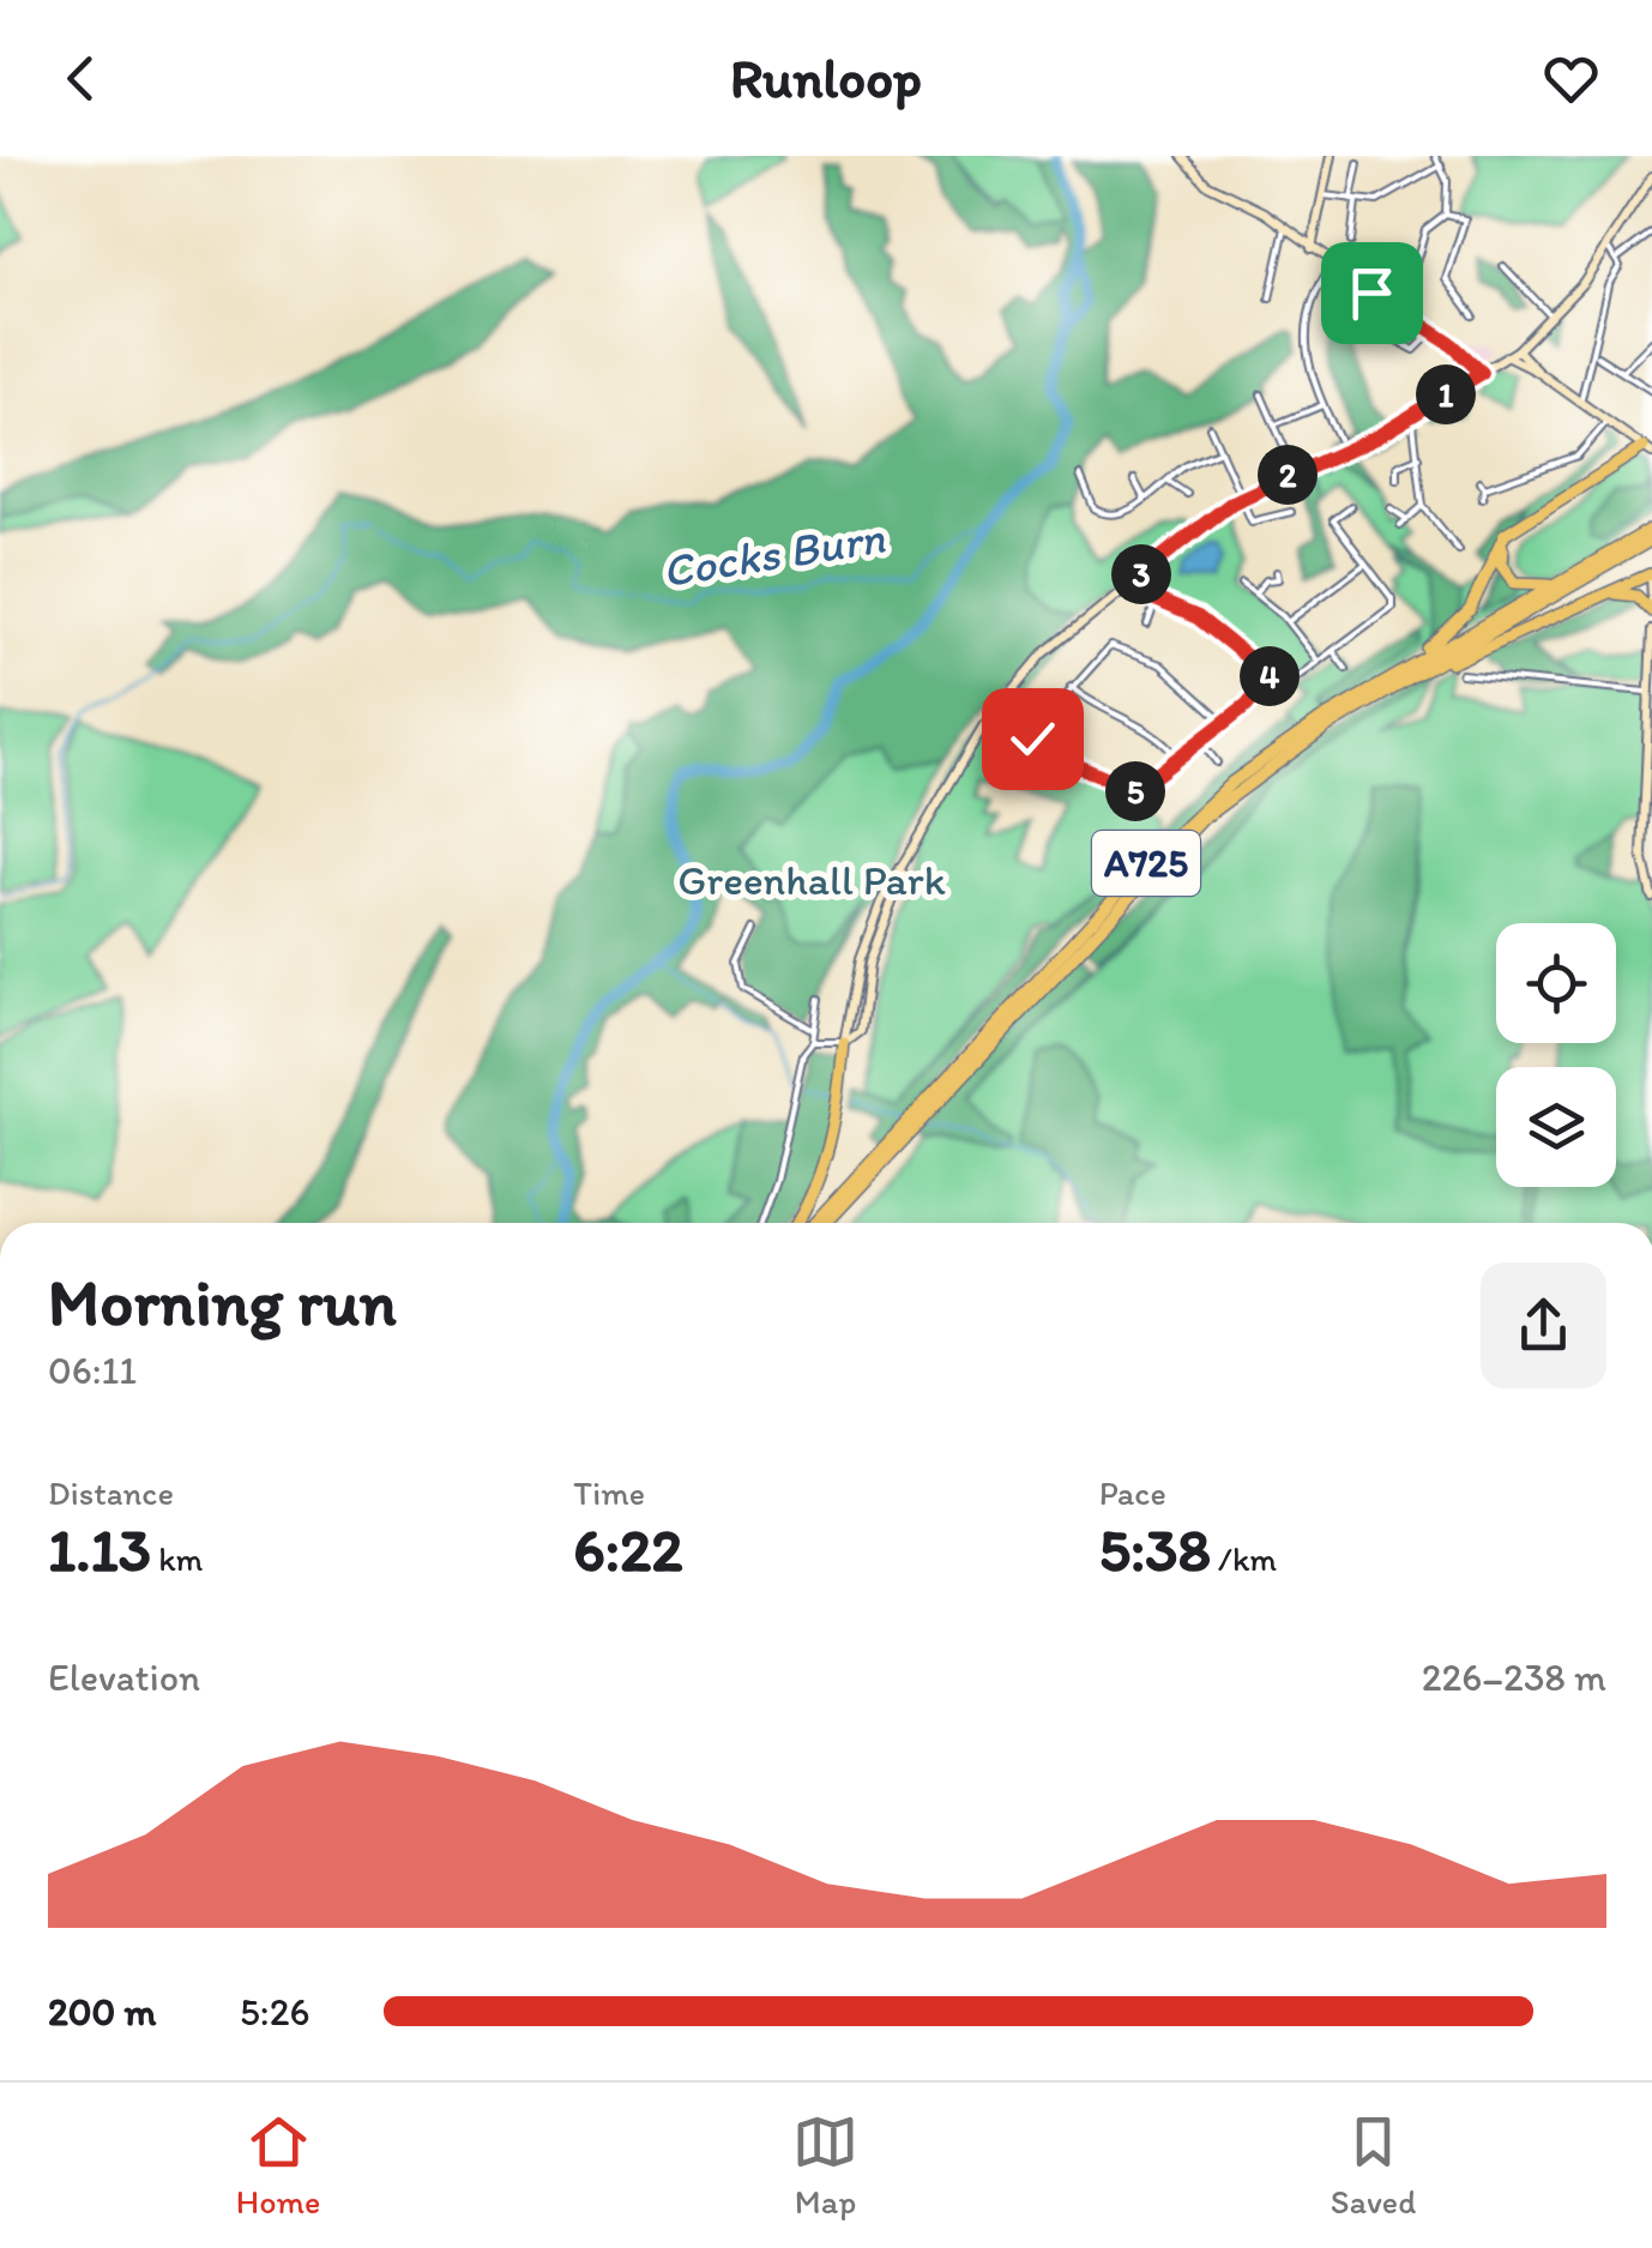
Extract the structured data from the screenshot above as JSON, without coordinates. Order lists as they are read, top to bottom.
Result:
{
  "streets": {
    "highway": ["A725"]
  },
  "water": ["Cocks Burn"],
  "parks": ["Greenhall Park"],
  "page": {
    "header": "Runloop",
    "pins": [
      "1",
      "2",
      "3",
      "4",
      "5"
    ],
    "heading": ["Morning run", "06:11"],
    "stats": [
      ["Distance", "1.13 km"],
      ["Time", "6:22"],
      ["Pace", "5:38 /km"]
    ],
    "chart": ["Elevation", "226–238 m"],
    "list": [
      {
        "name": "200 m",
        "note": "5:26"
      }
    ],
    "tabs": ["Home", "Map", "Saved"]
  }
}
